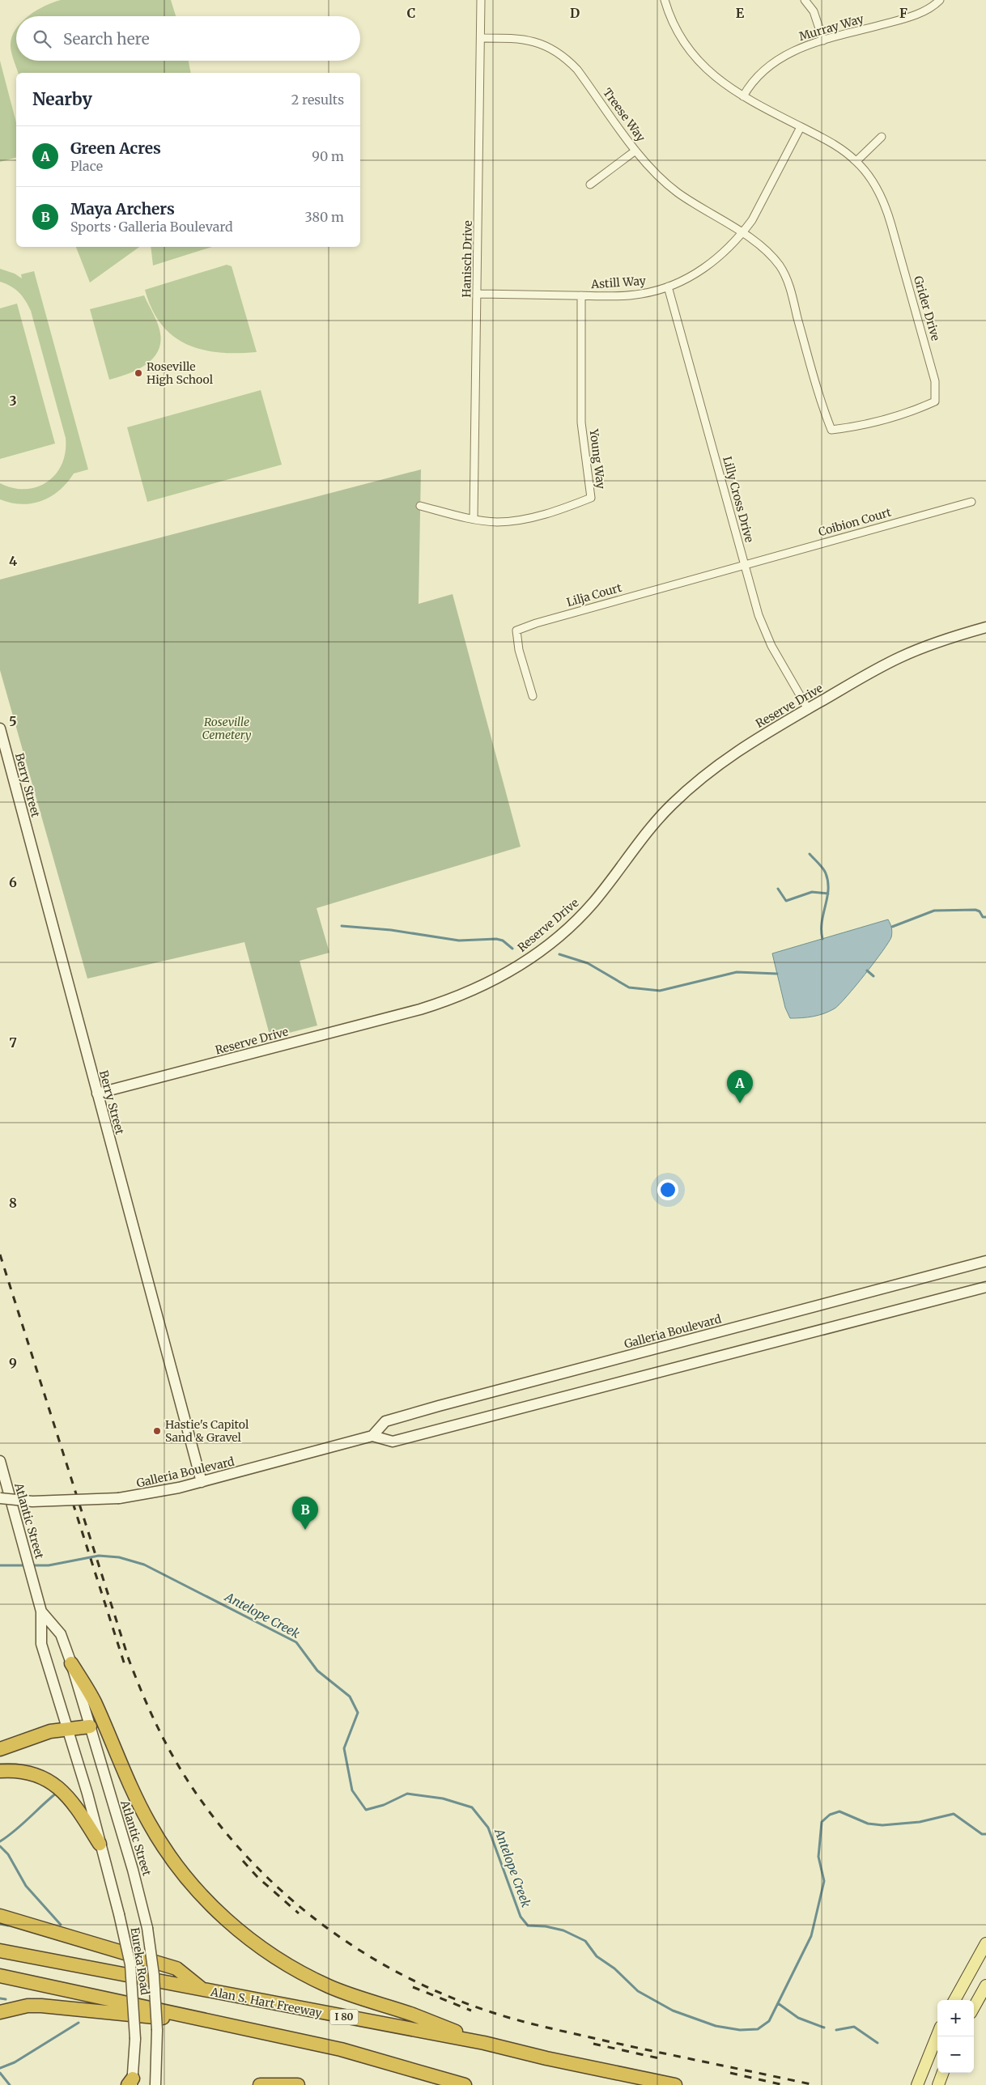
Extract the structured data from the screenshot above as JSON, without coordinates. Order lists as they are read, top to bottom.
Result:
{
  "streets": {
    "highway": ["Alan S. Hart Freeway", "I 80"],
    "main road": [
      "Reserve Drive",
      "Berry Street",
      "Galleria Boulevard",
      "Atlantic Street",
      "Eureka Road"
    ],
    "street": [
      "Murray Way",
      "Treese Way",
      "Hanisch Drive",
      "Astill Way",
      "Grider Drive",
      "Young Way",
      "Lilly Cross Drive",
      "Coibion Court",
      "Lilja Court"
    ]
  },
  "crossings": [
    ["Murray Way", "Grider Drive"],
    ["Treese Way", "Hanisch Drive"],
    ["Treese Way", "Astill Way"],
    ["Treese Way", "Grider Drive"],
    ["Hanisch Drive", "Astill Way"],
    ["Hanisch Drive", "Young Way"],
    ["Astill Way", "Grider Drive"],
    ["Astill Way", "Young Way"],
    ["Astill Way", "Lilly Cross Drive"],
    ["Lilly Cross Drive", "Coibion Court"],
    ["Lilly Cross Drive", "Lilja Court"],
    ["Lilly Cross Drive", "Reserve Drive"],
    ["Coibion Court", "Lilja Court"],
    ["Reserve Drive", "Berry Street"],
    ["Berry Street", "Galleria Boulevard"],
    ["Atlantic Street", "Eureka Road"]
  ],
  "water": ["Antelope Creek"],
  "parks": ["Roseville Cemetery"],
  "places": ["Roseville High School", "Hastie's Capitol Sand & Gravel"],
  "page": {
    "search": "Search here",
    "heading": ["Nearby", "2 results"],
    "list": [
      {
        "mark": "A",
        "name": "Green Acres",
        "note": "Place",
        "value": "90 m"
      },
      {
        "mark": "B",
        "name": "Maya Archers",
        "note": "Sports · Galleria Boulevard",
        "value": "380 m"
      }
    ],
    "pins": ["A", "B"],
    "map_buttons": ["+", "−"]
  },
  "grid": {
    "columns": [
      "C",
      "D",
      "E",
      "F"
    ],
    "rows": [
      "3",
      "4",
      "5",
      "6",
      "7",
      "8",
      "9"
    ]
  }
}
